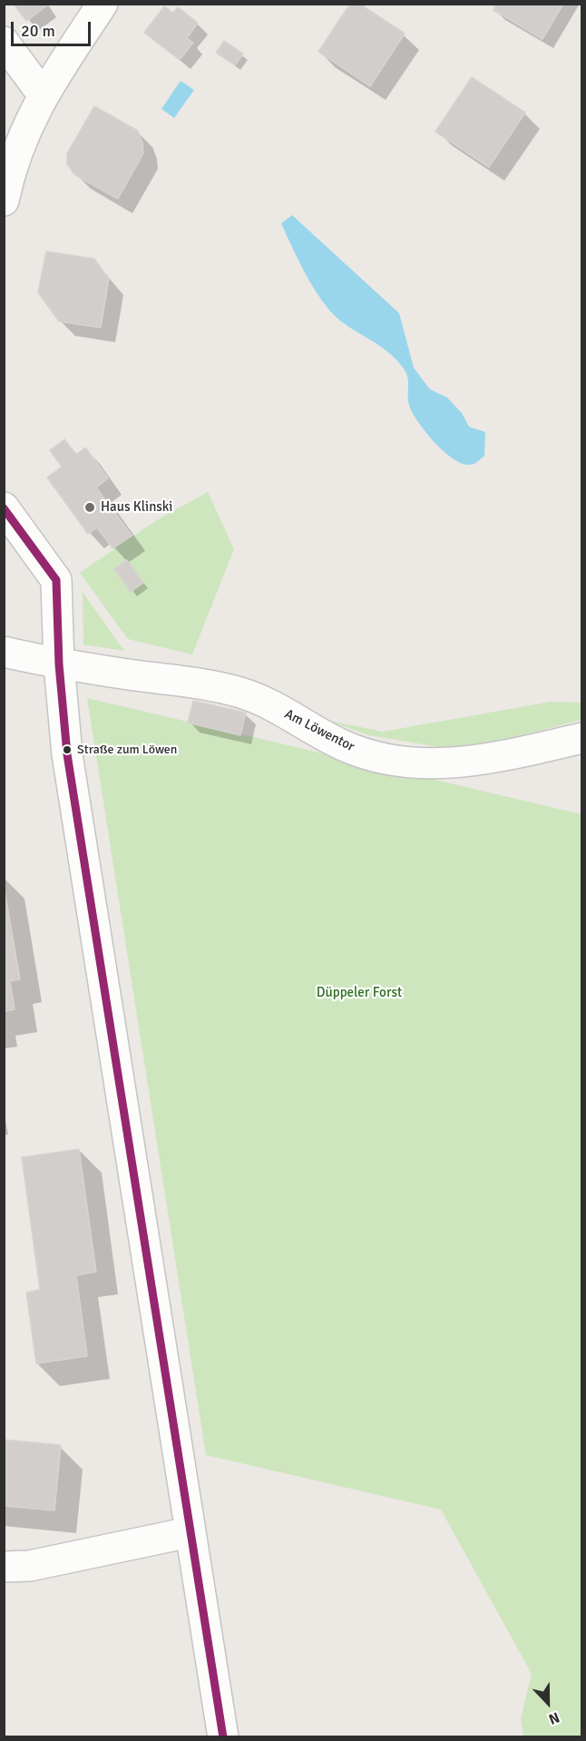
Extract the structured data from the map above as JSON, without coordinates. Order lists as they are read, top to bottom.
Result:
{
  "streets": {
    "street": ["Am Löwentor"]
  },
  "parks": ["Düppeler Forst"],
  "places": ["Haus Klinski", "Straße zum Löwen"],
  "scale_bar": "20 m",
  "north": "bottom"
}
